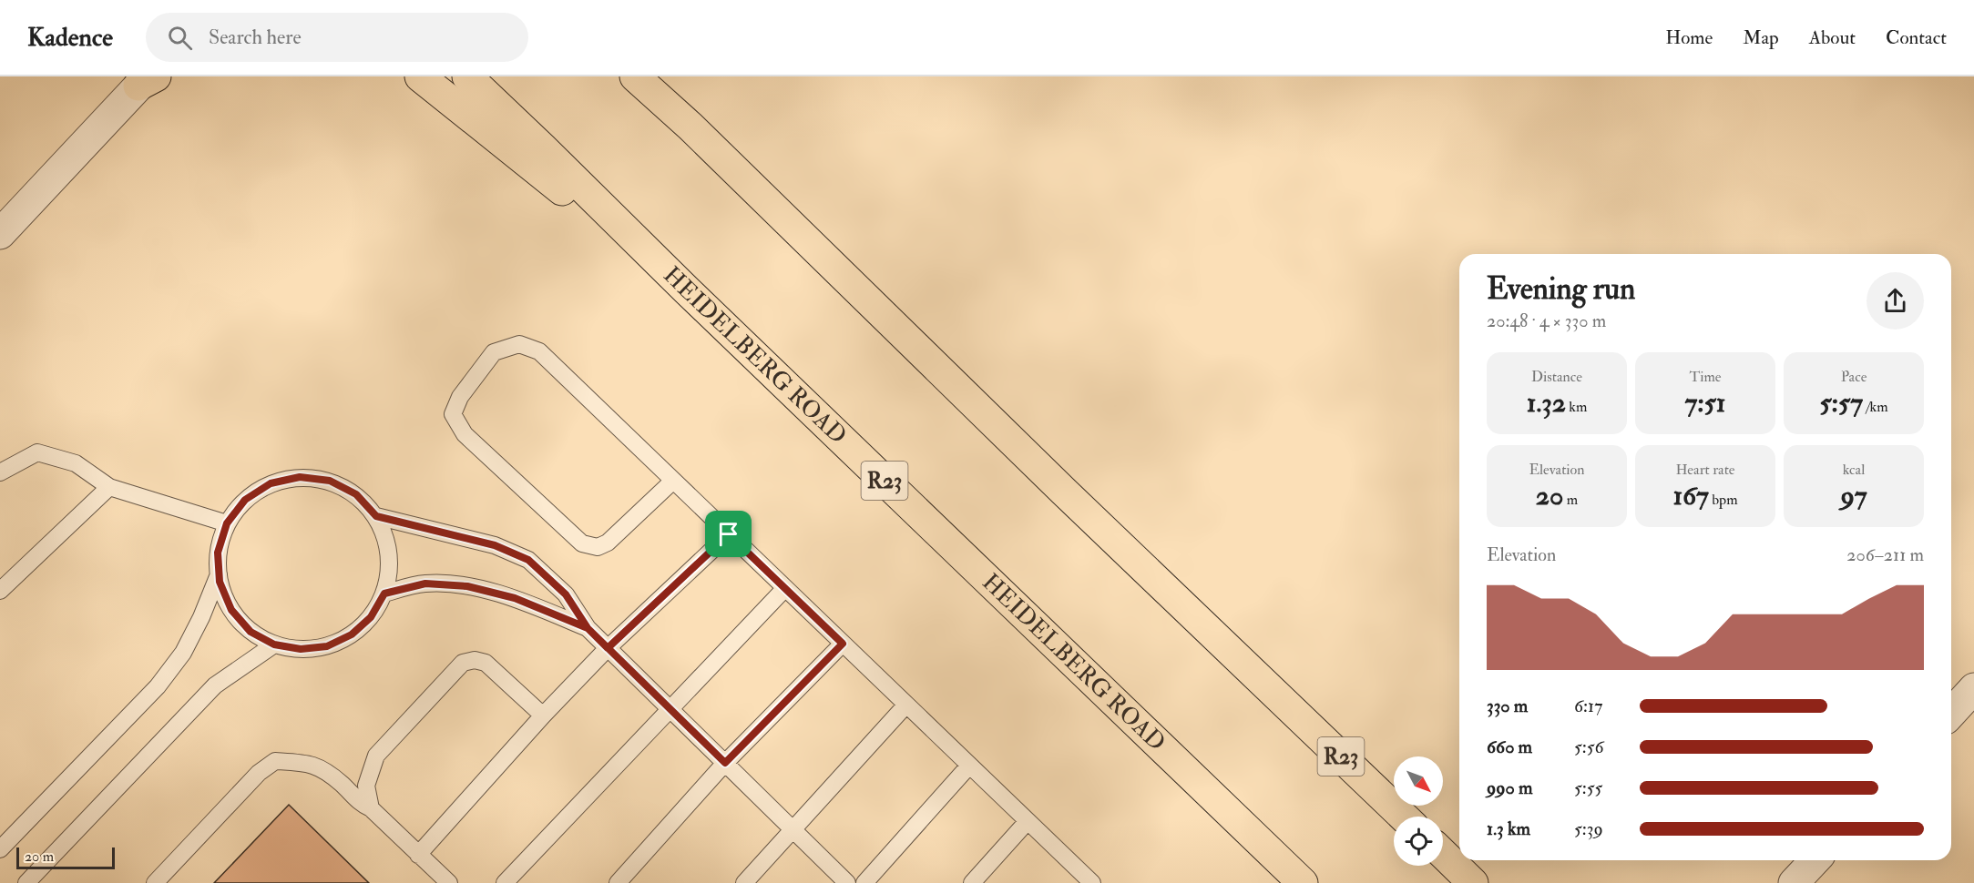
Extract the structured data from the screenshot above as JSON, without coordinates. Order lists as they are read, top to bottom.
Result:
{
  "streets": {
    "main road": ["HEIDELBERG ROAD", "R23"]
  },
  "scale_bar": "20 m",
  "north": "bottom right",
  "page": {
    "header": "Kadence",
    "search": "Search here",
    "nav": [
      "Home",
      "Map",
      "About",
      "Contact"
    ],
    "heading": ["Evening run", "20:48 · 4 × 330 m"],
    "stats": [
      ["Distance", "1.32 km"],
      ["Time", "7:51"],
      ["Pace", "5:57 /km"],
      ["Elevation", "20 m"],
      ["Heart rate", "167 bpm"],
      ["kcal", "97"]
    ],
    "chart": ["Elevation", "206–211 m"],
    "list": [
      {
        "name": "330 m",
        "note": "6:17"
      },
      {
        "name": "660 m",
        "note": "5:56"
      },
      {
        "name": "990 m",
        "note": "5:55"
      },
      {
        "name": "1.3 km",
        "note": "5:39"
      }
    ],
    "scale": "20 m"
  }
}
